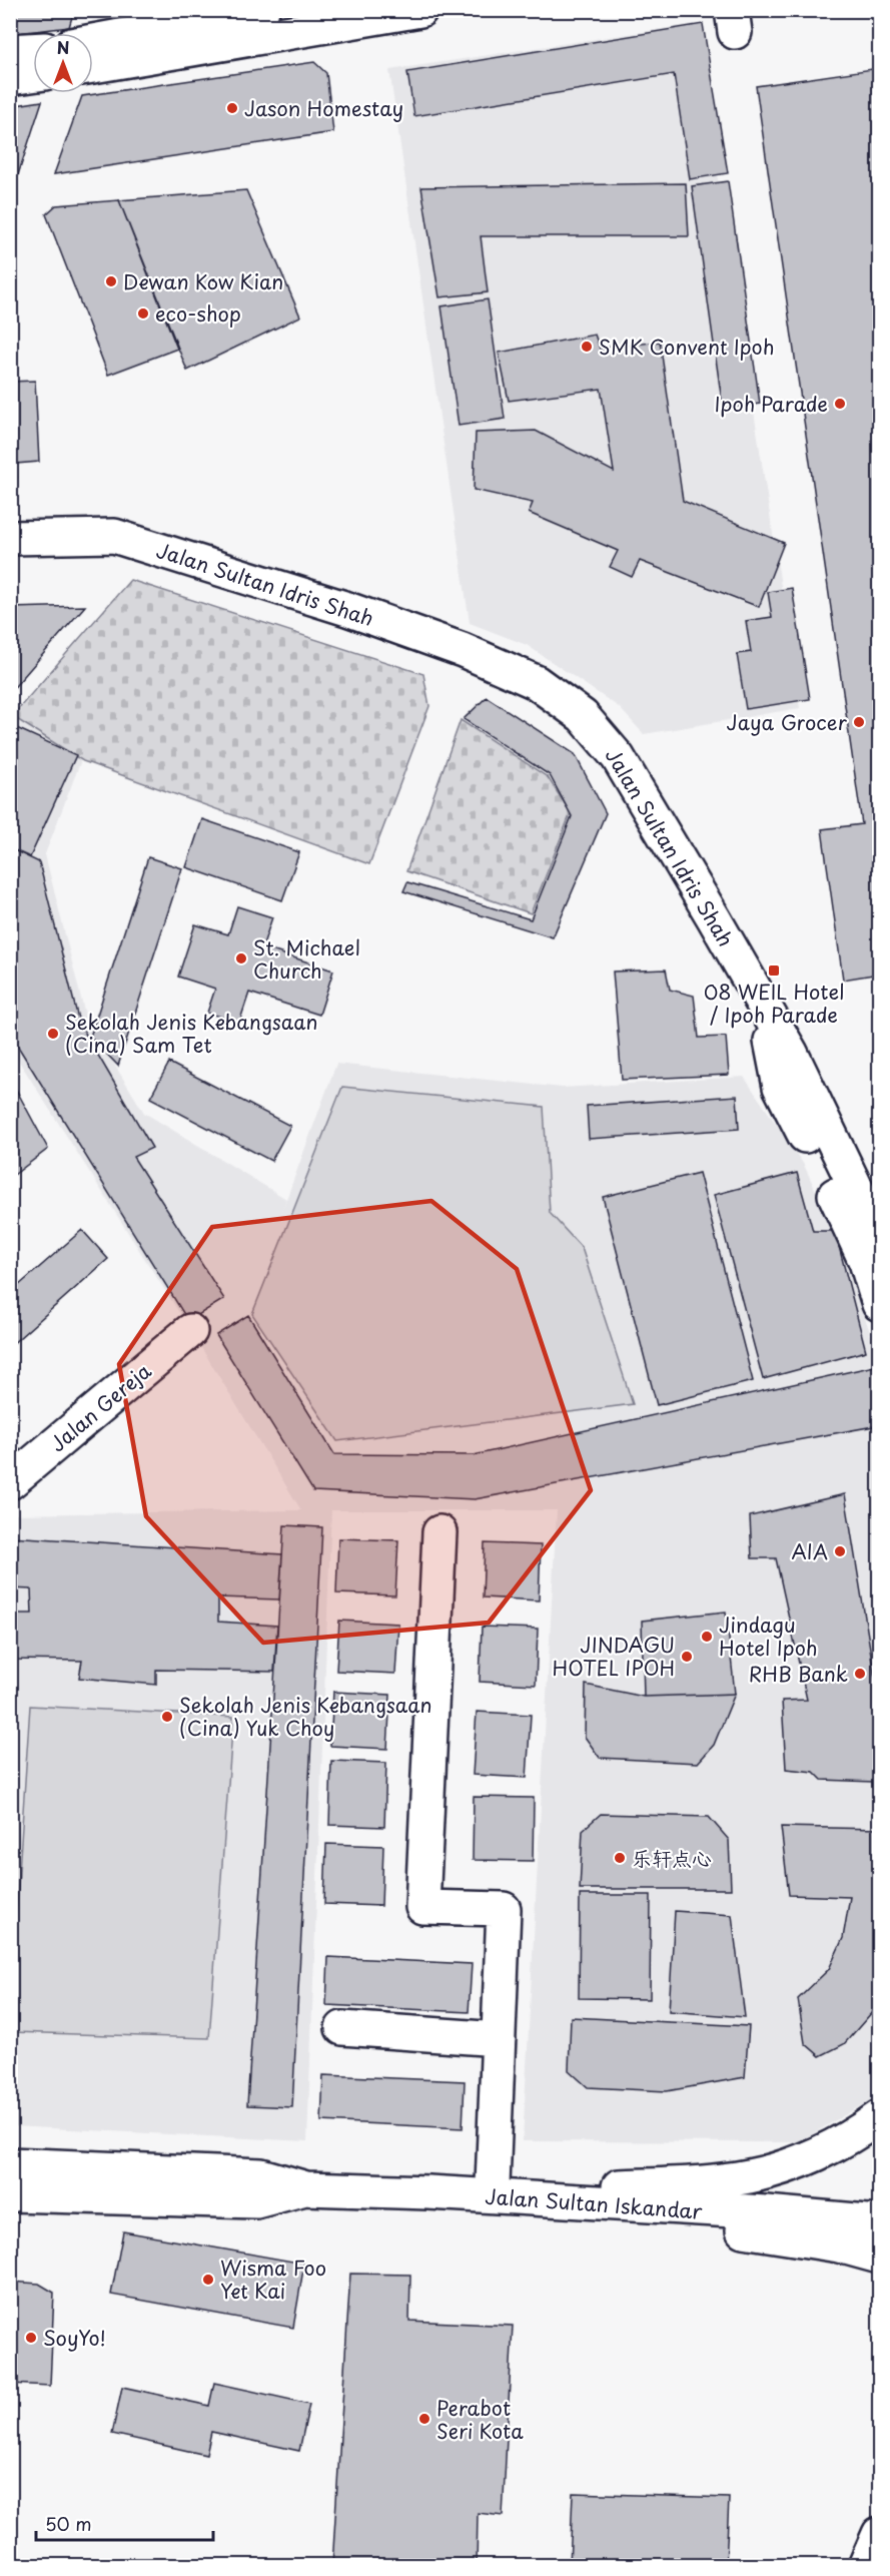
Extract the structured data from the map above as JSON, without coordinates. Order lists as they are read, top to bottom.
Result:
{
  "streets": {
    "main road": ["Jalan Sultan Idris Shah", "Jalan Gereja", "Jalan Sultan Iskandar"]
  },
  "places": {
    "other": [
      "Jason Homestay",
      "Dewan Kow Kian",
      "eco-shop",
      "SMK Convent Ipoh",
      "Ipoh Parade",
      "Jaya Grocer",
      "St. Michael Church",
      "Sekolah Jenis Kebangsaan (Cina) Sam Tet",
      "AIA",
      "Jindagu Hotel Ipoh",
      "JINDAGU HOTEL IPOH",
      "RHB Bank",
      "Sekolah Jenis Kebangsaan (Cina) Yuk Choy",
      "乐轩点心",
      "Wisma Foo Yet Kai",
      "SoyYo!",
      "Perabot Seri Kota"
    ],
    "transit": ["08 WEIL Hotel / Ipoh Parade"]
  },
  "scale_bar": "50 m",
  "north": "top"
}
